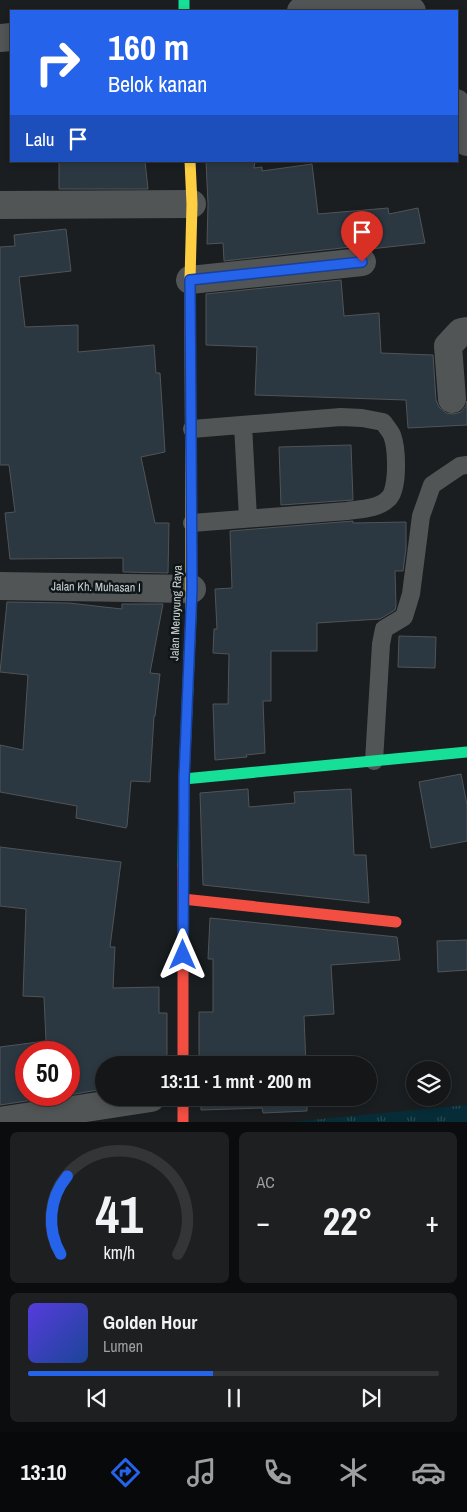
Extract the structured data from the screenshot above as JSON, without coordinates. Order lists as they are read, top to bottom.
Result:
{
  "streets": {
    "main road": ["Jalan Meruyung Raya"],
    "street": ["Jalan Kh. Muhasan I"]
  },
  "crossings": [
    ["Jalan Kh. Muhasan I", "Jalan Meruyung Raya"]
  ],
  "page": {
    "turn": ["160 m", "Belok kanan"],
    "then": "Lalu",
    "limit": "50",
    "trip": "13:11 · 1 mnt · 200 m",
    "tile": "AC",
    "heat": ["−", "22°", "+"],
    "song": ["Golden Hour", "Lumen"],
    "tabs": "13:10",
    "gauge": ["41", "km/h"]
  }
}
